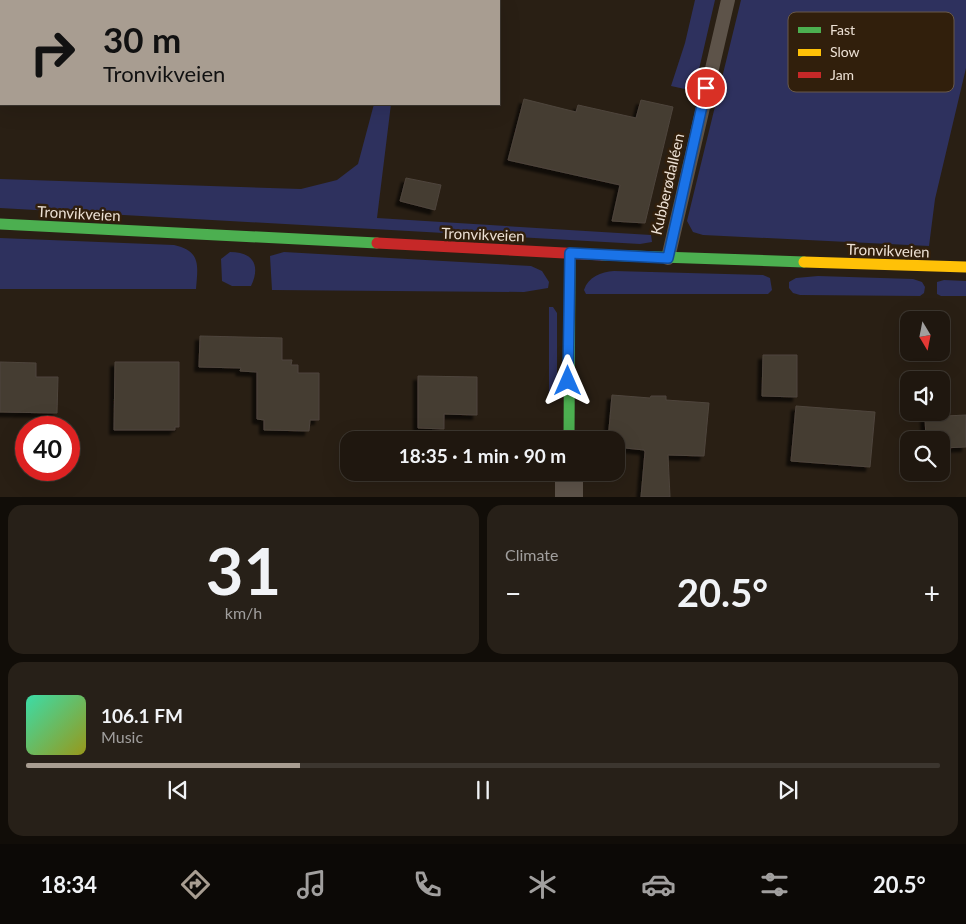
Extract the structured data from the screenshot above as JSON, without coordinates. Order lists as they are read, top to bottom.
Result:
{
  "streets": {
    "street": ["Tronvikveien"],
    "lane": ["Kubberødalléen"]
  },
  "crossings": [
    ["Kubberødalléen", "Tronvikveien"]
  ],
  "legend": ["Fast", "Slow", "Jam"],
  "north": "bottom",
  "page": {
    "turn": ["30 m", "Tronvikveien"],
    "limit": "40",
    "trip": "18:35 · 1 min · 90 m",
    "tile": [
      ["31", "km/h"],
      "Climate"
    ],
    "heat": ["−", "20.5°", "+"],
    "song": ["106.1 FM", "Music"],
    "tabs": ["18:34", "20.5°"]
  }
}
